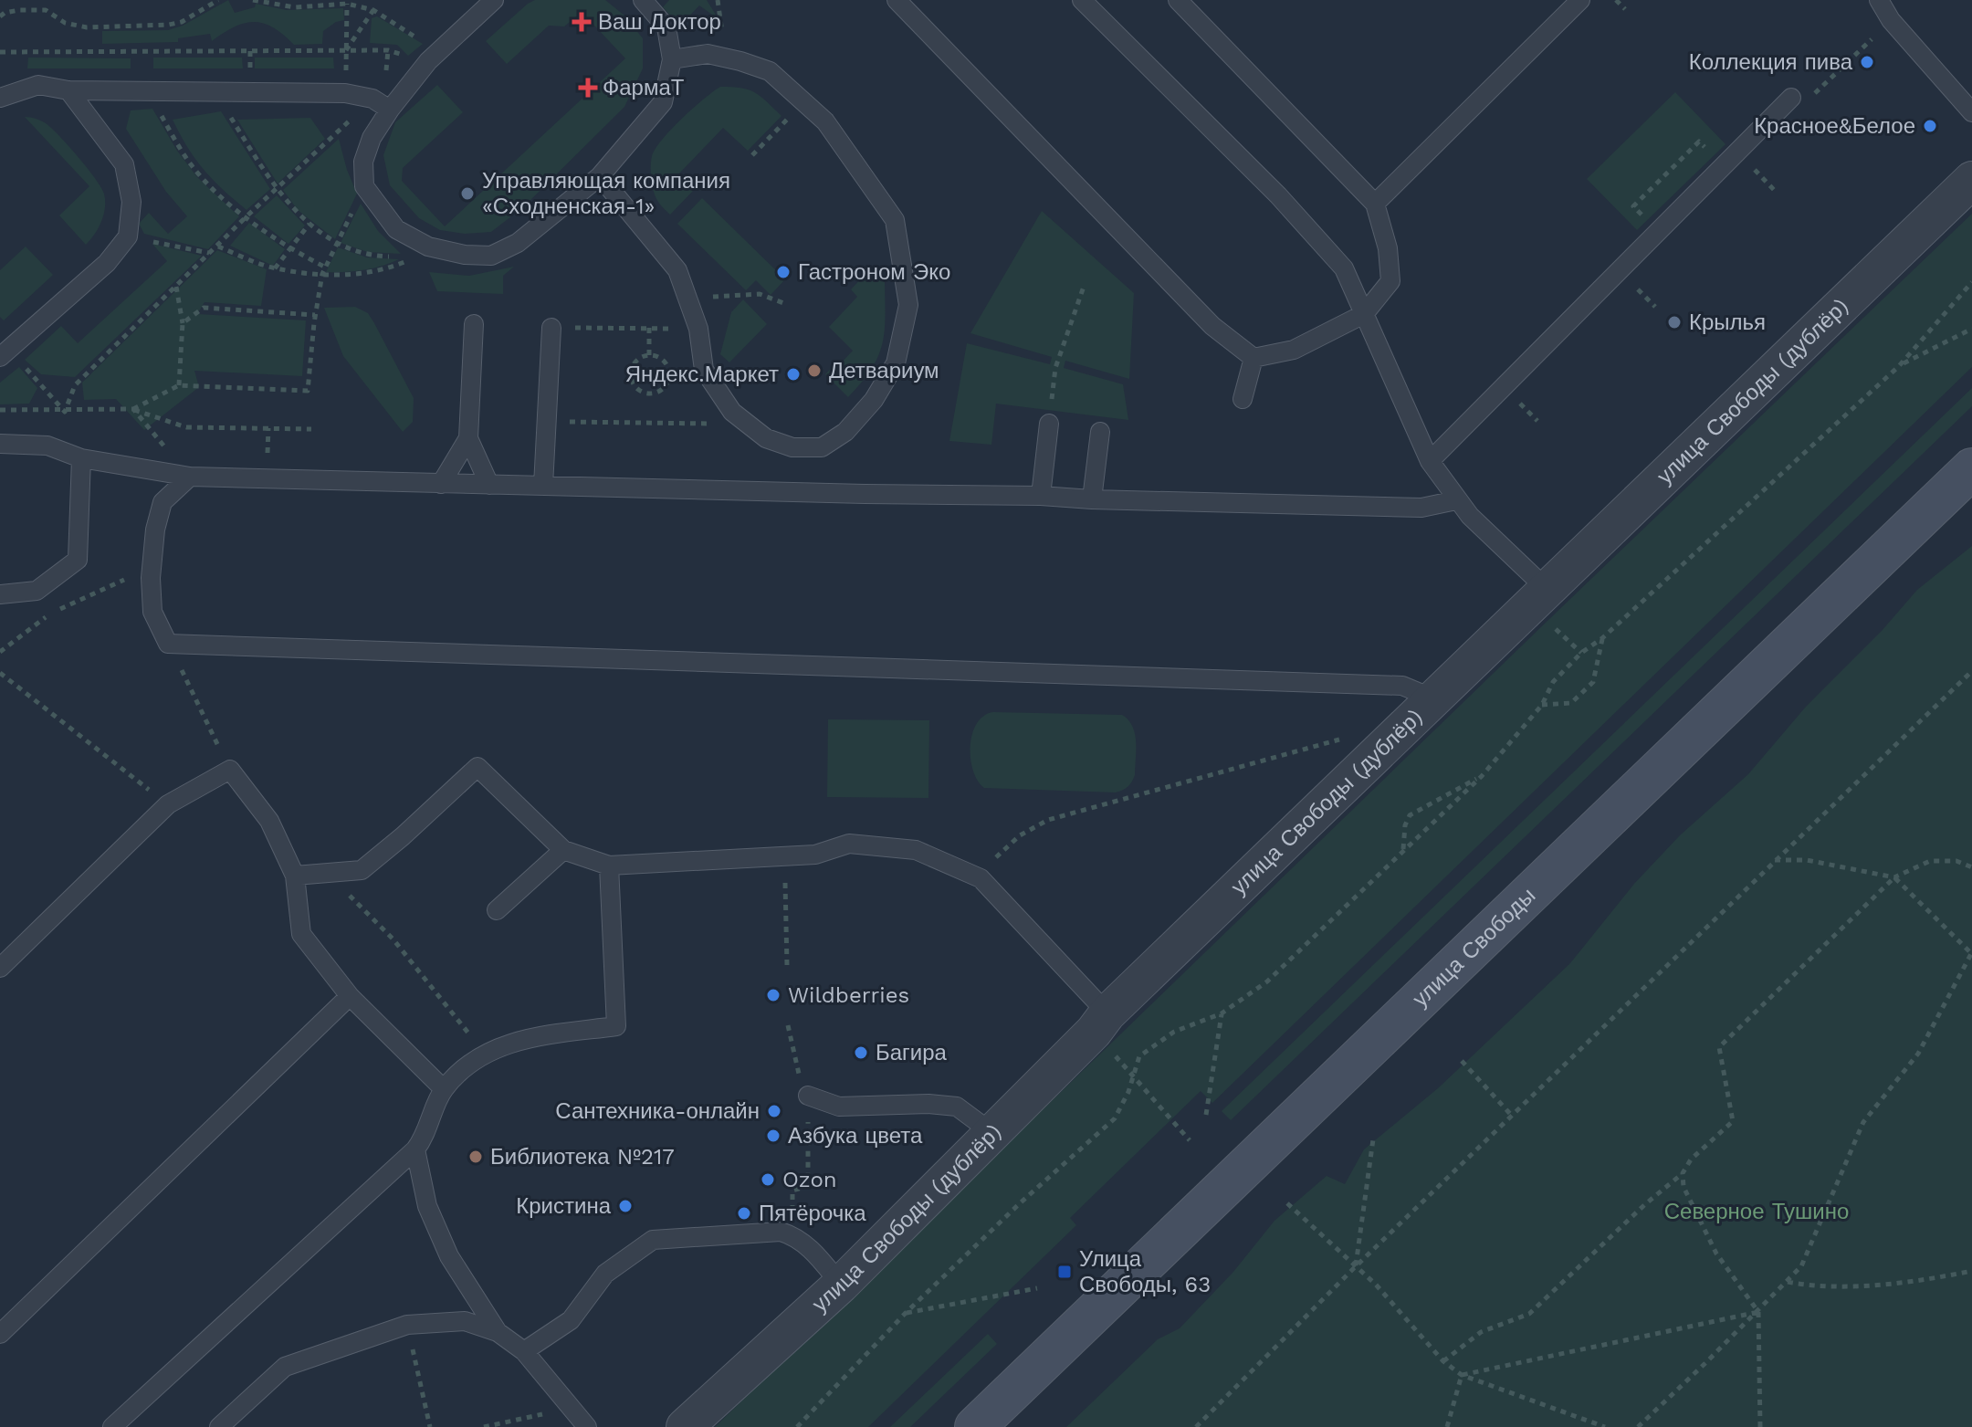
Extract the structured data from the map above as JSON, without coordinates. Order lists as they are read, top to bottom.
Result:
{
  "streets": {
    "main road": ["улица Свободы"],
    "street": ["улица Свободы (дублёр)"]
  },
  "parks": ["Северное Тушино"],
  "places": {
    "health": ["Ваш Доктор", "ФармаТ"],
    "other": [
      "Коллекция пива",
      "Красное&Белое",
      "Управляющая компания «Сходненская-1»",
      "Гастроном Эко",
      "Крылья",
      "Детвариум",
      "Яндекс.Маркет",
      "Wildberries",
      "Багира",
      "Сантехника-онлайн",
      "Азбука цвета",
      "Библиотека №217",
      "Ozon",
      "Кристина",
      "Пятёрочка"
    ],
    "transit": ["Улица Свободы, 63"]
  }
}
